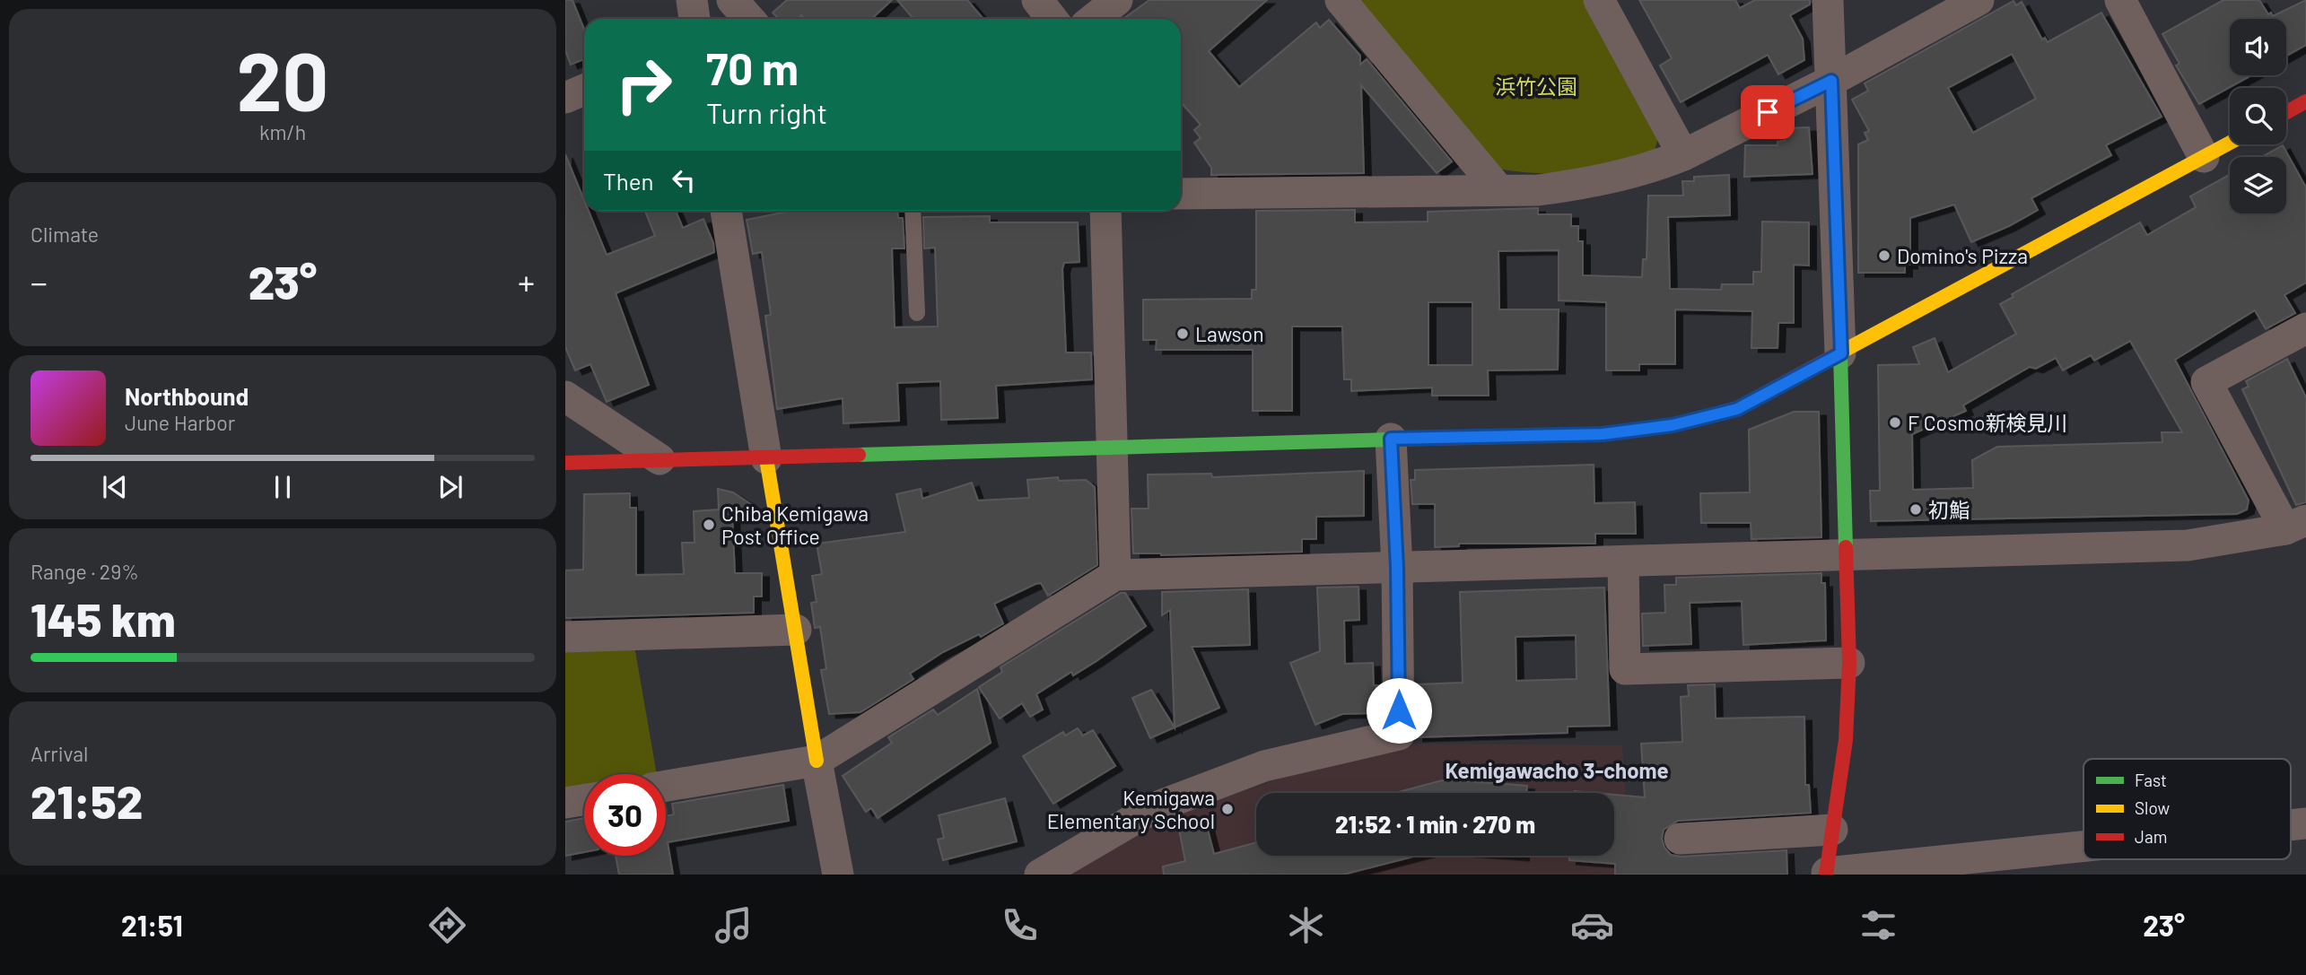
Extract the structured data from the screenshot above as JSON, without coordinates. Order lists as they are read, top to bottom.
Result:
{
  "districts": ["Kemigawacho 3-chome"],
  "parks": ["浜竹公園"],
  "places": [
    "Domino's Pizza",
    "Lawson",
    "F Cosmo新検見川",
    "初鮨",
    "Chiba Kemigawa Post Office",
    "Kemigawa Elementary School"
  ],
  "legend": ["Fast", "Slow", "Jam"],
  "page": {
    "tile": [
      ["20", "km/h"],
      "Climate",
      ["Range · 29%", "145 km"],
      ["Arrival", "21:52"]
    ],
    "turn": ["70 m", "Turn right"],
    "then": "Then",
    "heat": ["−", "23°", "+"],
    "song": ["Northbound", "June Harbor"],
    "limit": "30",
    "trip": "21:52 · 1 min · 270 m",
    "tabs": ["21:51", "23°"]
  }
}
